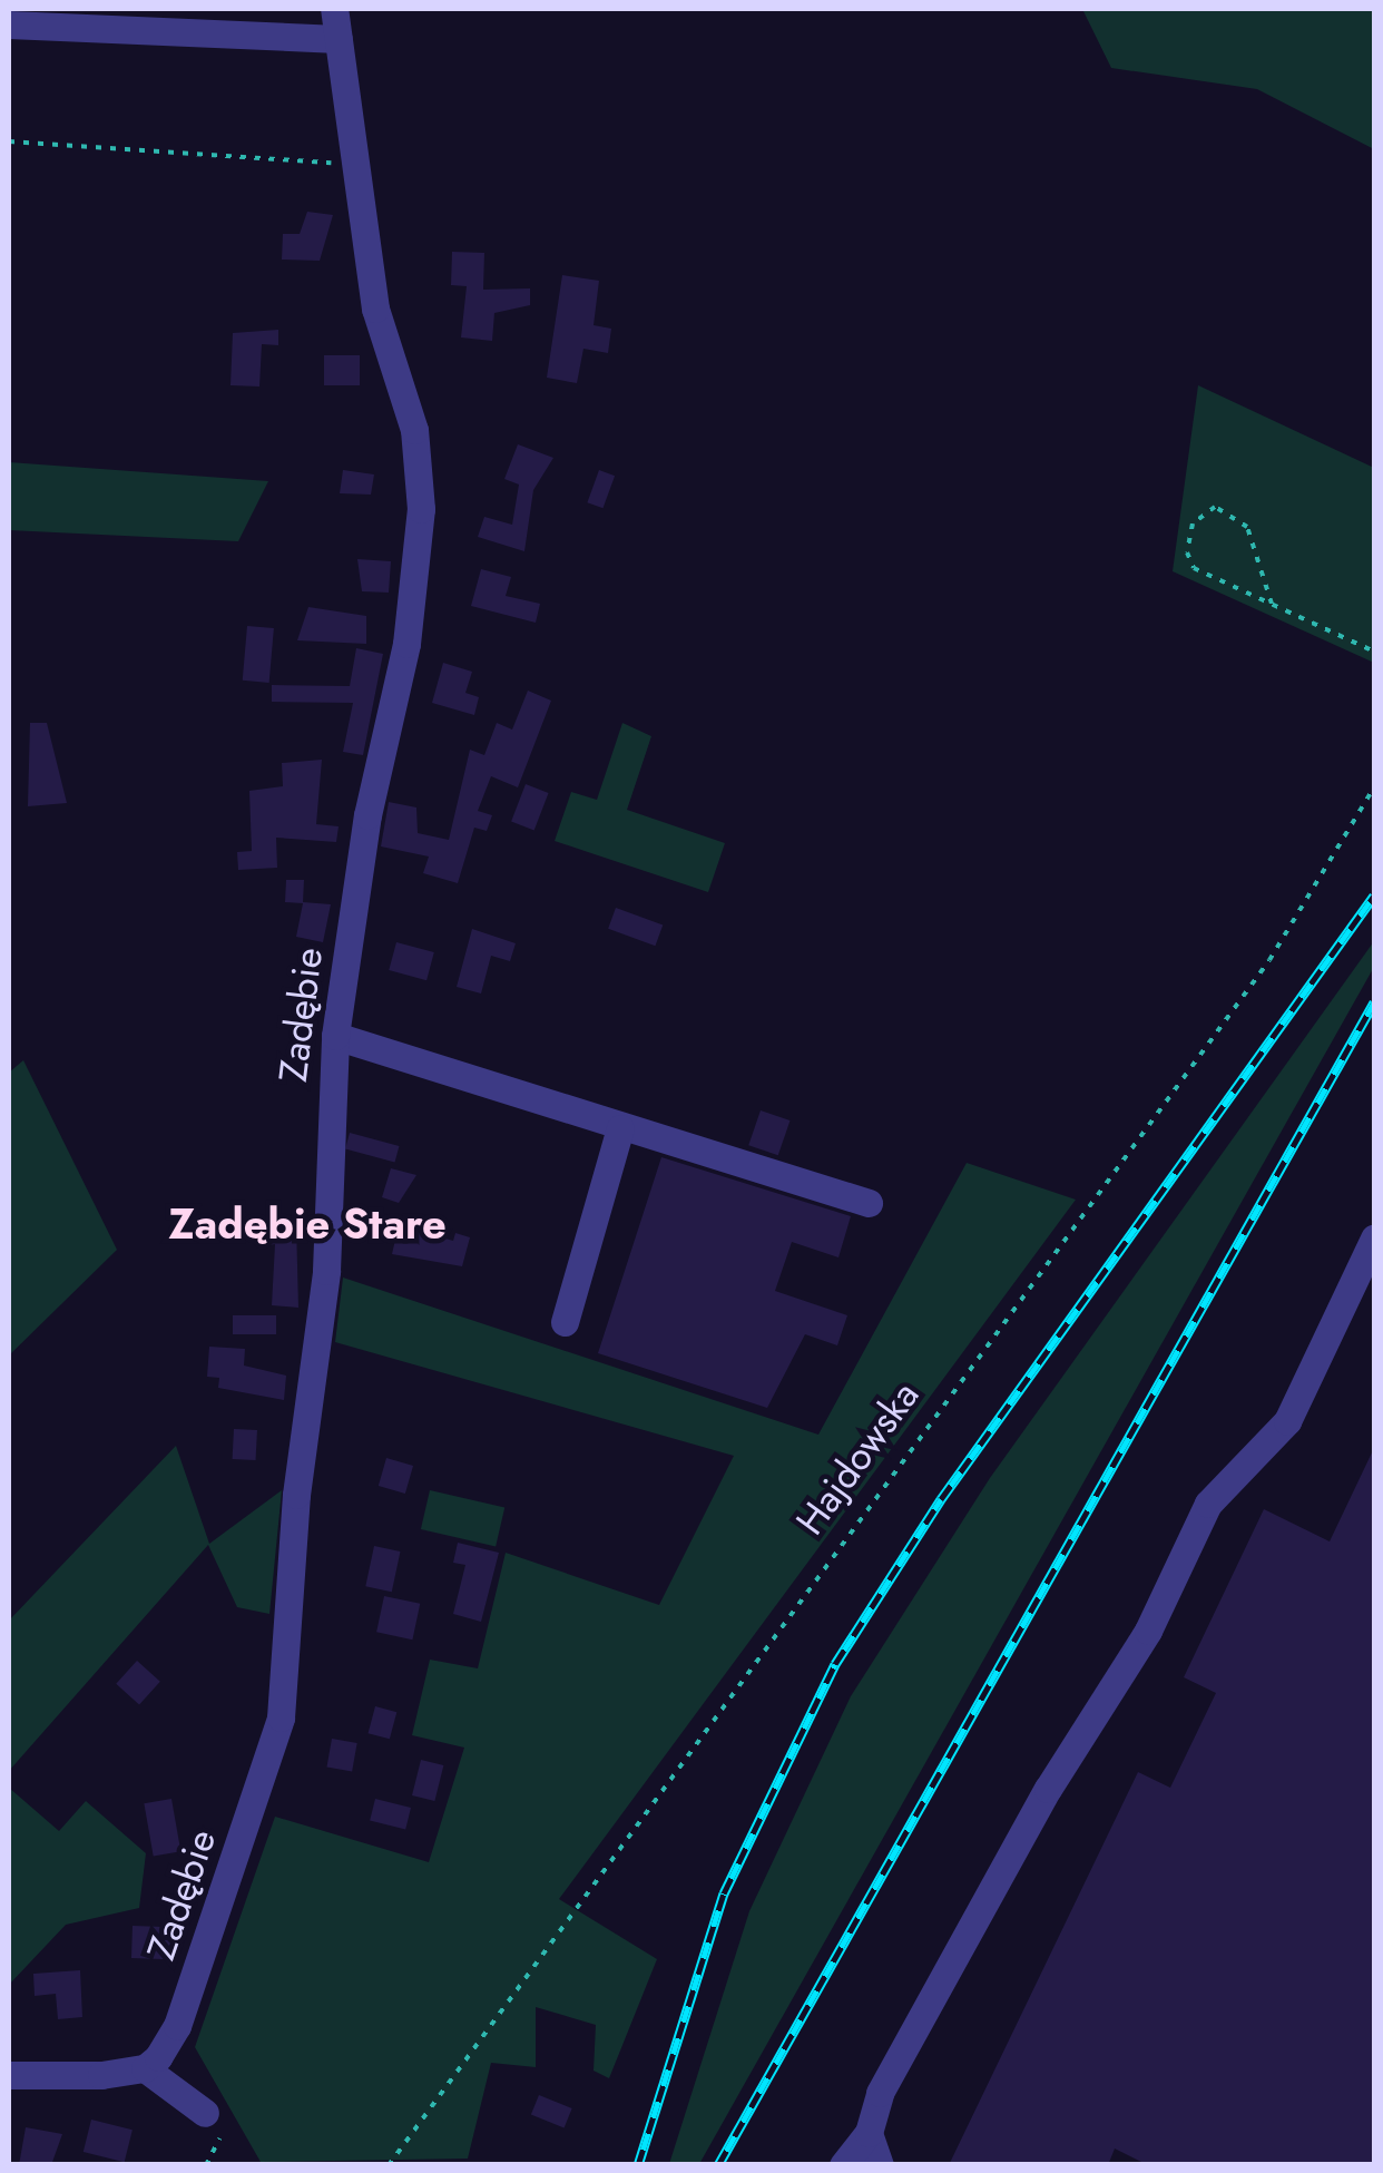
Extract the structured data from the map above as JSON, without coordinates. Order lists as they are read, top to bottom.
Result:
{
  "streets": {
    "street": ["Zadębie"],
    "path": ["Hajdowska"]
  },
  "districts": ["Zadębie Stare"]
}
